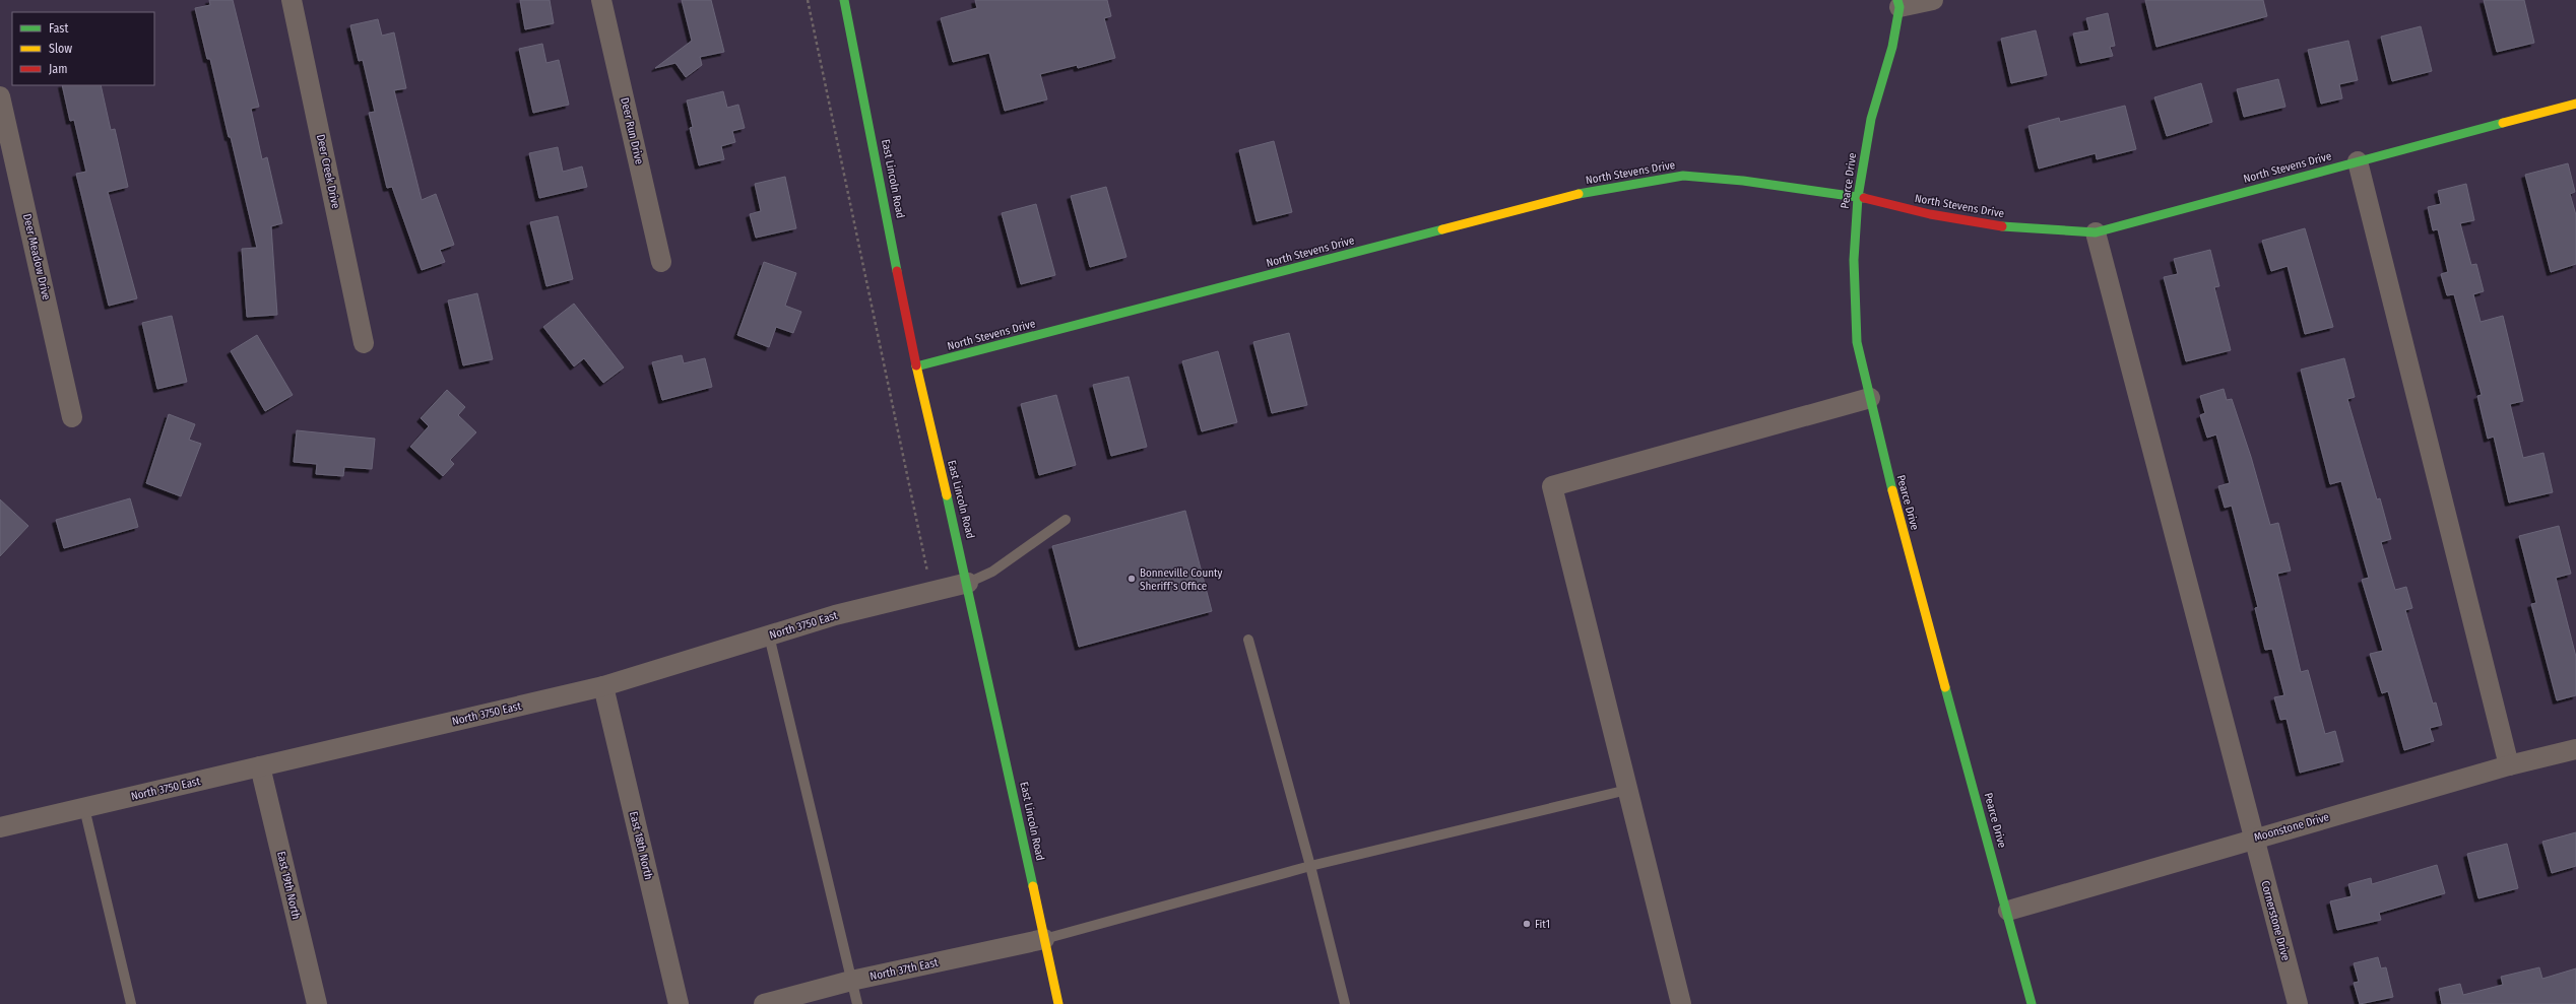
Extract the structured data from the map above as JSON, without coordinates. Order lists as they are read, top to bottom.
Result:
{
  "streets": {
    "street": [
      "Deer Run Drive",
      "North Stevens Drive",
      "Deer Creek Drive",
      "East Lincoln Road",
      "Pearce Drive",
      "Deer Meadow Drive",
      "North 3750 East",
      "Moonstone Drive",
      "East 18th North",
      "East 19th North",
      "Cornerstone Drive",
      "North 37th East"
    ]
  },
  "crossings": [
    ["North Stevens Drive", "East Lincoln Road"],
    ["North Stevens Drive", "Pearce Drive"],
    ["North Stevens Drive", "Cornerstone Drive"],
    ["East Lincoln Road", "North 3750 East"],
    ["East Lincoln Road", "North 37th East"],
    ["Pearce Drive", "Moonstone Drive"],
    ["North 3750 East", "East 18th North"],
    ["North 3750 East", "East 19th North"],
    ["Moonstone Drive", "Cornerstone Drive"]
  ],
  "places": ["Bonneville County Sheriff's Office", "Fit1"],
  "legend": ["Fast", "Slow", "Jam"]
}
